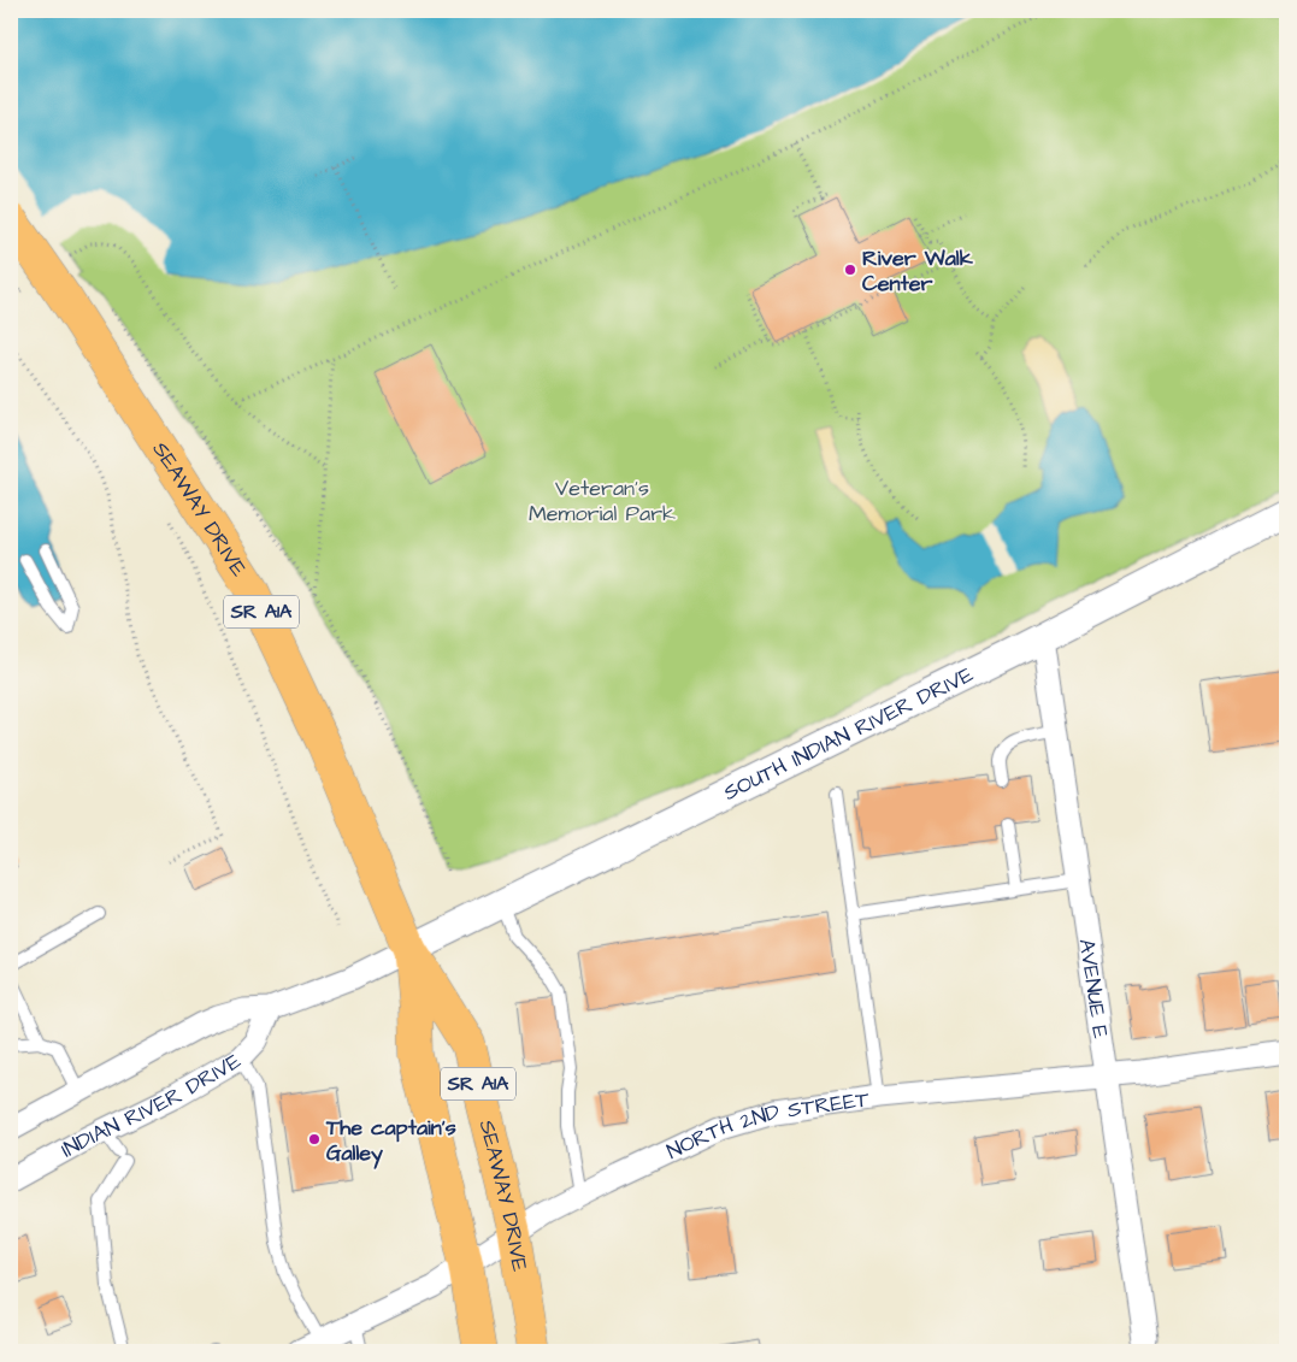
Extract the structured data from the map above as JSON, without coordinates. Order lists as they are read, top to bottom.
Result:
{
  "streets": {
    "main road": ["SEAWAY DRIVE", "SR A1A"],
    "street": [
      "SOUTH INDIAN RIVER DRIVE",
      "AVENUE E",
      "INDIAN RIVER DRIVE",
      "NORTH 2ND STREET"
    ]
  },
  "crossings": [
    ["SEAWAY DRIVE", "SOUTH INDIAN RIVER DRIVE"],
    ["SEAWAY DRIVE", "INDIAN RIVER DRIVE"],
    ["SEAWAY DRIVE", "NORTH 2ND STREET"],
    ["SOUTH INDIAN RIVER DRIVE", "AVENUE E"],
    ["SOUTH INDIAN RIVER DRIVE", "INDIAN RIVER DRIVE"],
    ["AVENUE E", "NORTH 2ND STREET"]
  ],
  "parks": ["Veteran's Memorial Park"],
  "places": ["River Walk Center", "The captain's Galley"]
}
